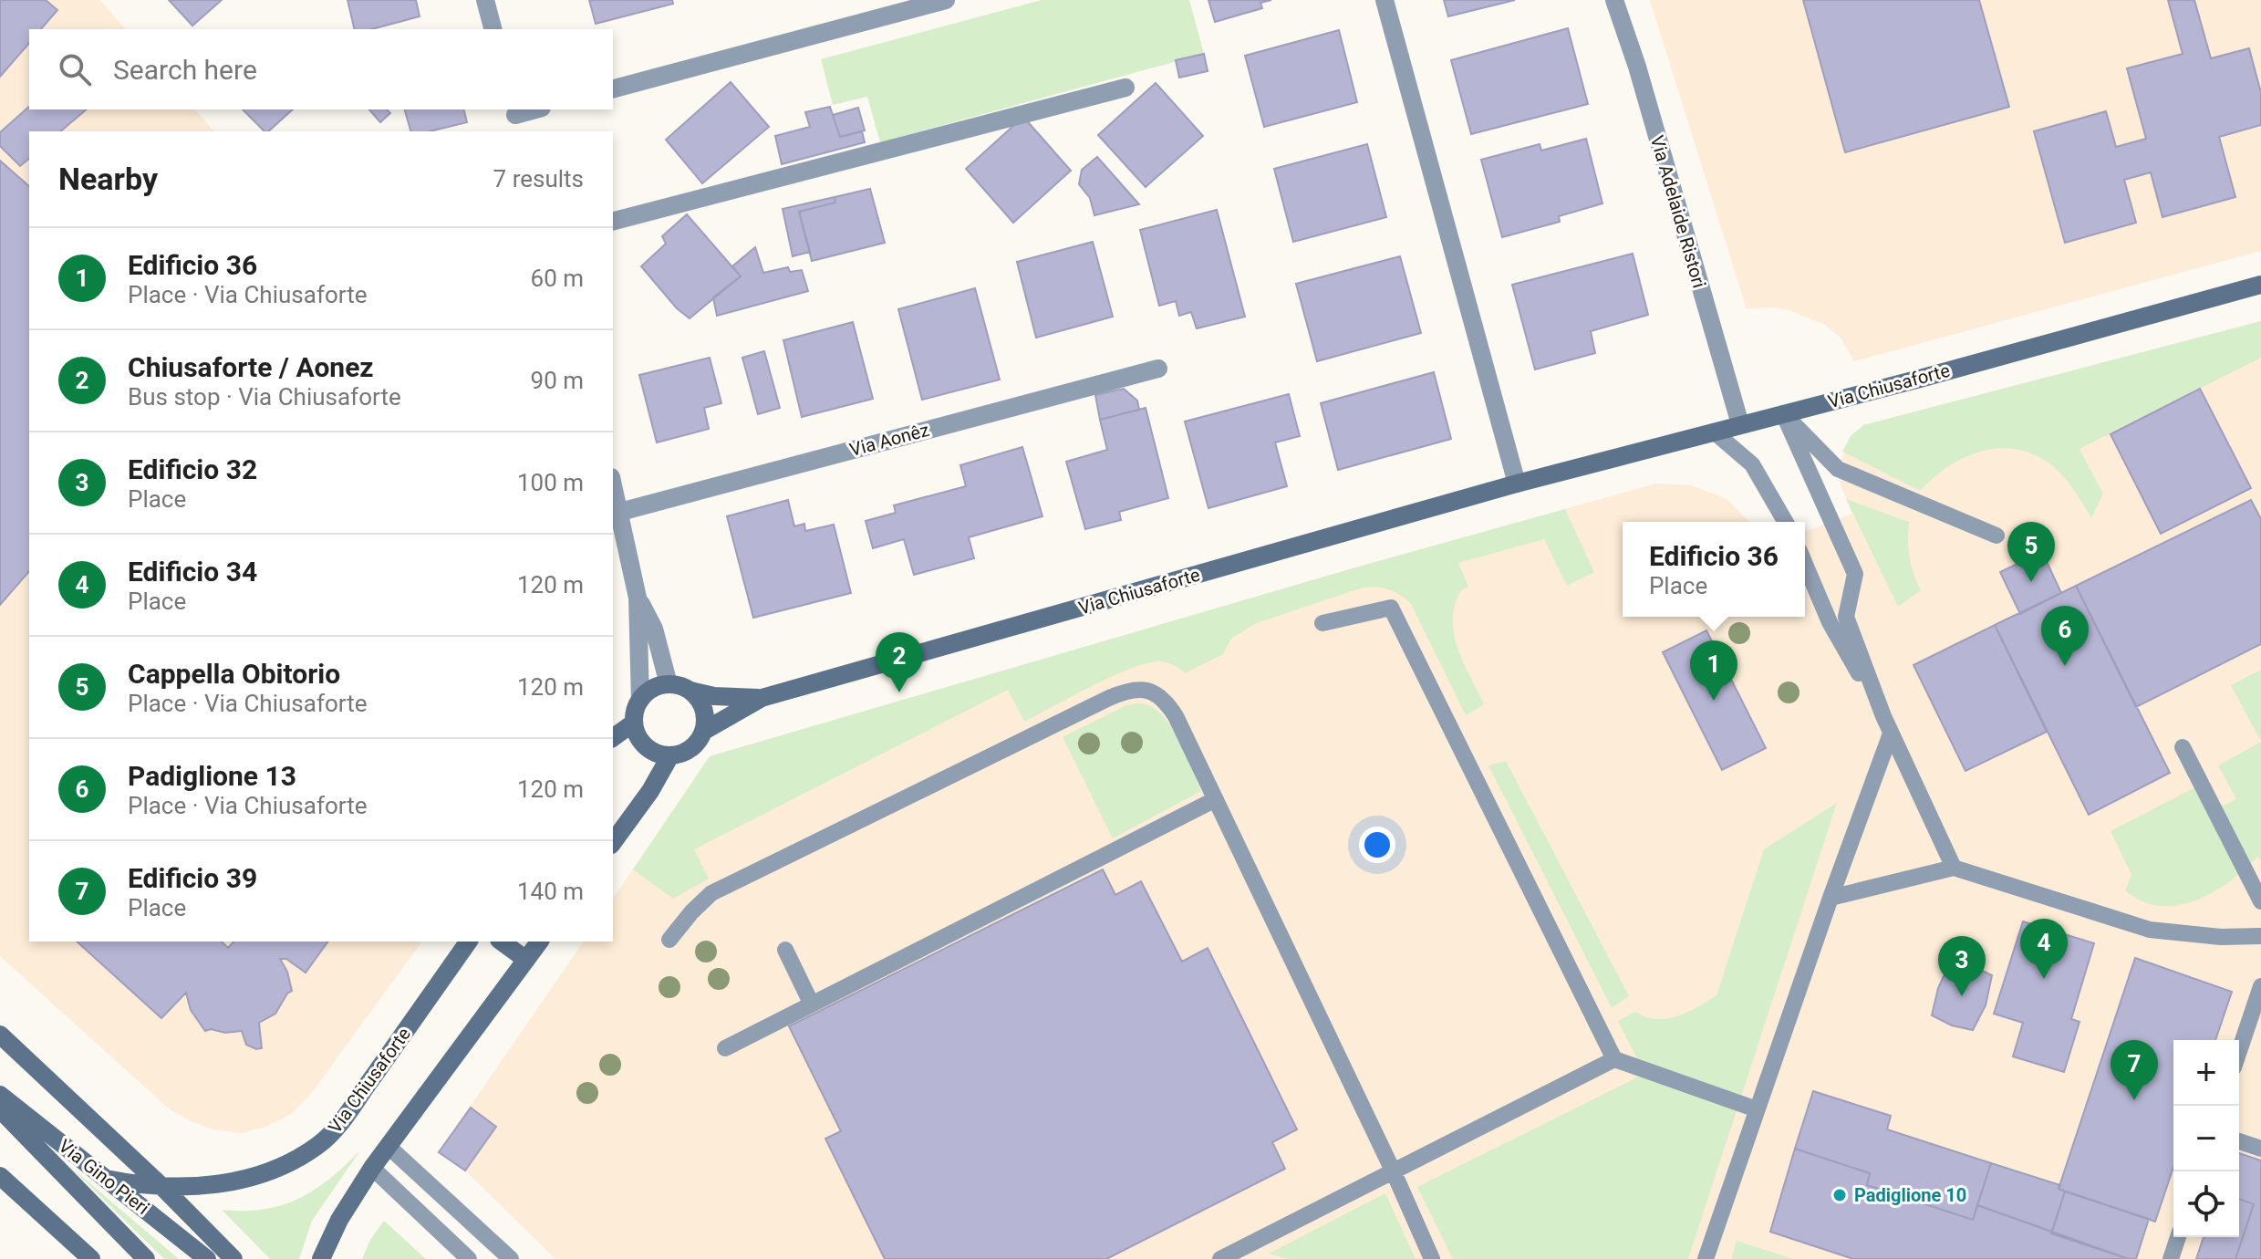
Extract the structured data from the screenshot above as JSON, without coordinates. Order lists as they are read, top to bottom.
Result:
{
  "streets": {
    "street": [
      "Via Adelaide Ristori",
      "Via Chiusaforte",
      "Via Aonêz",
      "Via Gino Pieri"
    ]
  },
  "crossings": [
    ["Via Adelaide Ristori", "Via Chiusaforte"],
    ["Via Chiusaforte", "Via Gino Pieri"]
  ],
  "places": ["Padiglione 10"],
  "page": {
    "search": "Search here",
    "heading": ["Nearby", "7 results"],
    "list": [
      {
        "mark": "1",
        "name": "Edificio 36",
        "note": "Place · Via Chiusaforte",
        "value": "60 m"
      },
      {
        "mark": "2",
        "name": "Chiusaforte / Aonez",
        "note": "Bus stop · Via Chiusaforte",
        "value": "90 m"
      },
      {
        "mark": "3",
        "name": "Edificio 32",
        "note": "Place",
        "value": "100 m"
      },
      {
        "mark": "4",
        "name": "Edificio 34",
        "note": "Place",
        "value": "120 m"
      },
      {
        "mark": "5",
        "name": "Cappella Obitorio",
        "note": "Place · Via Chiusaforte",
        "value": "120 m"
      },
      {
        "mark": "6",
        "name": "Padiglione 13",
        "note": "Place · Via Chiusaforte",
        "value": "120 m"
      },
      {
        "mark": "7",
        "name": "Edificio 39",
        "note": "Place",
        "value": "140 m"
      }
    ],
    "popup": ["Edificio 36", "Place"],
    "pins": [
      "5",
      "6",
      "2",
      "1",
      "4",
      "3",
      "7"
    ],
    "map_buttons": ["+", "−"]
  }
}
